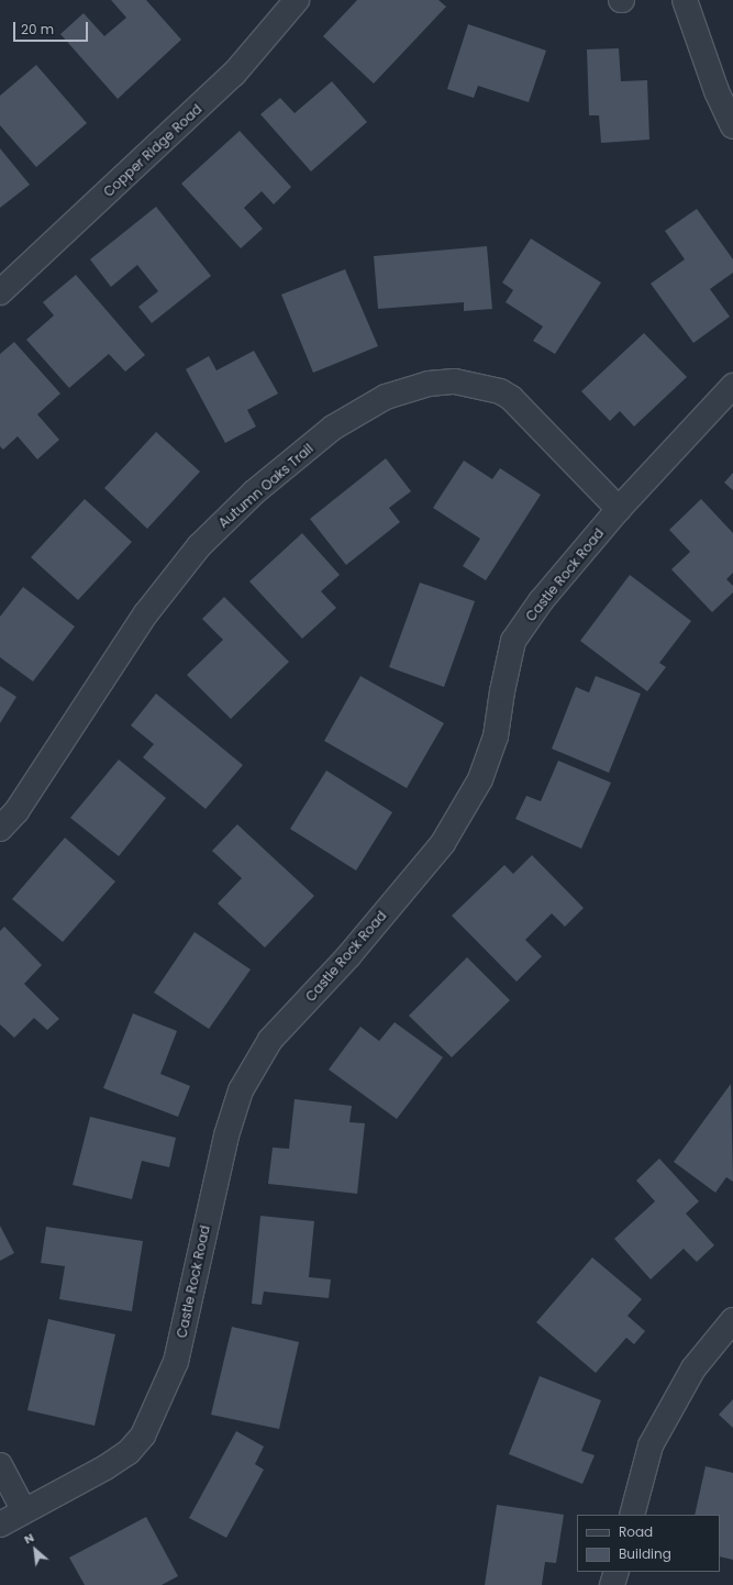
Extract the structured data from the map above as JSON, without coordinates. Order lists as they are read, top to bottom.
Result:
{
  "streets": {
    "street": ["Copper Ridge Road", "Autumn Oaks Trail", "Castle Rock Road"]
  },
  "crossings": [
    ["Autumn Oaks Trail", "Castle Rock Road"]
  ],
  "legend": ["Road", "Building"],
  "scale_bar": "20 m",
  "north": "top left"
}
